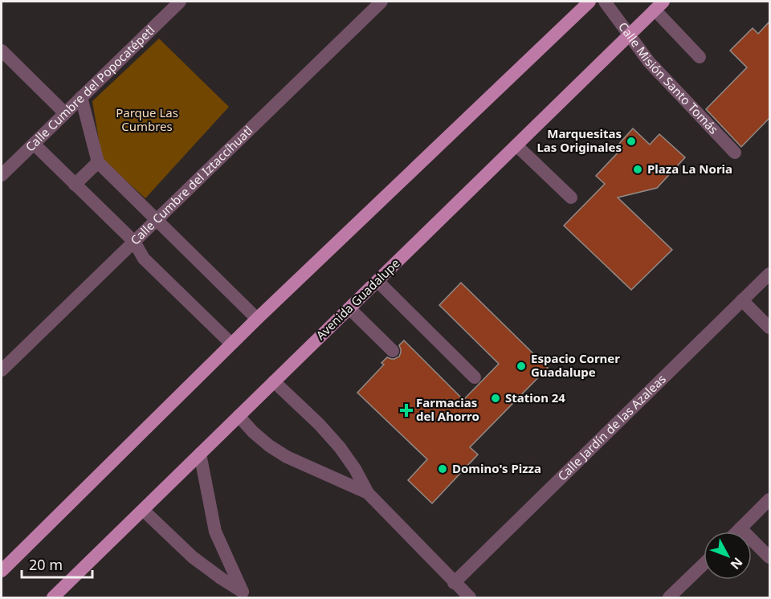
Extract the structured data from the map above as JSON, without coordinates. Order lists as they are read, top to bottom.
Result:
{
  "streets": {
    "main road": ["Avenida Guadalupe"],
    "street": [
      "Calle Misión Santo Tomás",
      "Calle Cumbre del Popocatépetl",
      "Calle Cumbre del Iztaccíhuatl",
      "Calle Jardín de las Azaleas"
    ]
  },
  "crossings": [
    ["Calle Misión Santo Tomás", "Avenida Guadalupe"]
  ],
  "parks": ["Parque Las Cumbres"],
  "places": {
    "other": [
      "Marquesitas Las Originales",
      "Plaza La Noria",
      "Espacio Corner Guadalupe",
      "Station 24",
      "Domino's Pizza"
    ],
    "health": ["Farmacias del Ahorro"]
  },
  "scale_bar": "20 m",
  "north": "bottom right"
}
